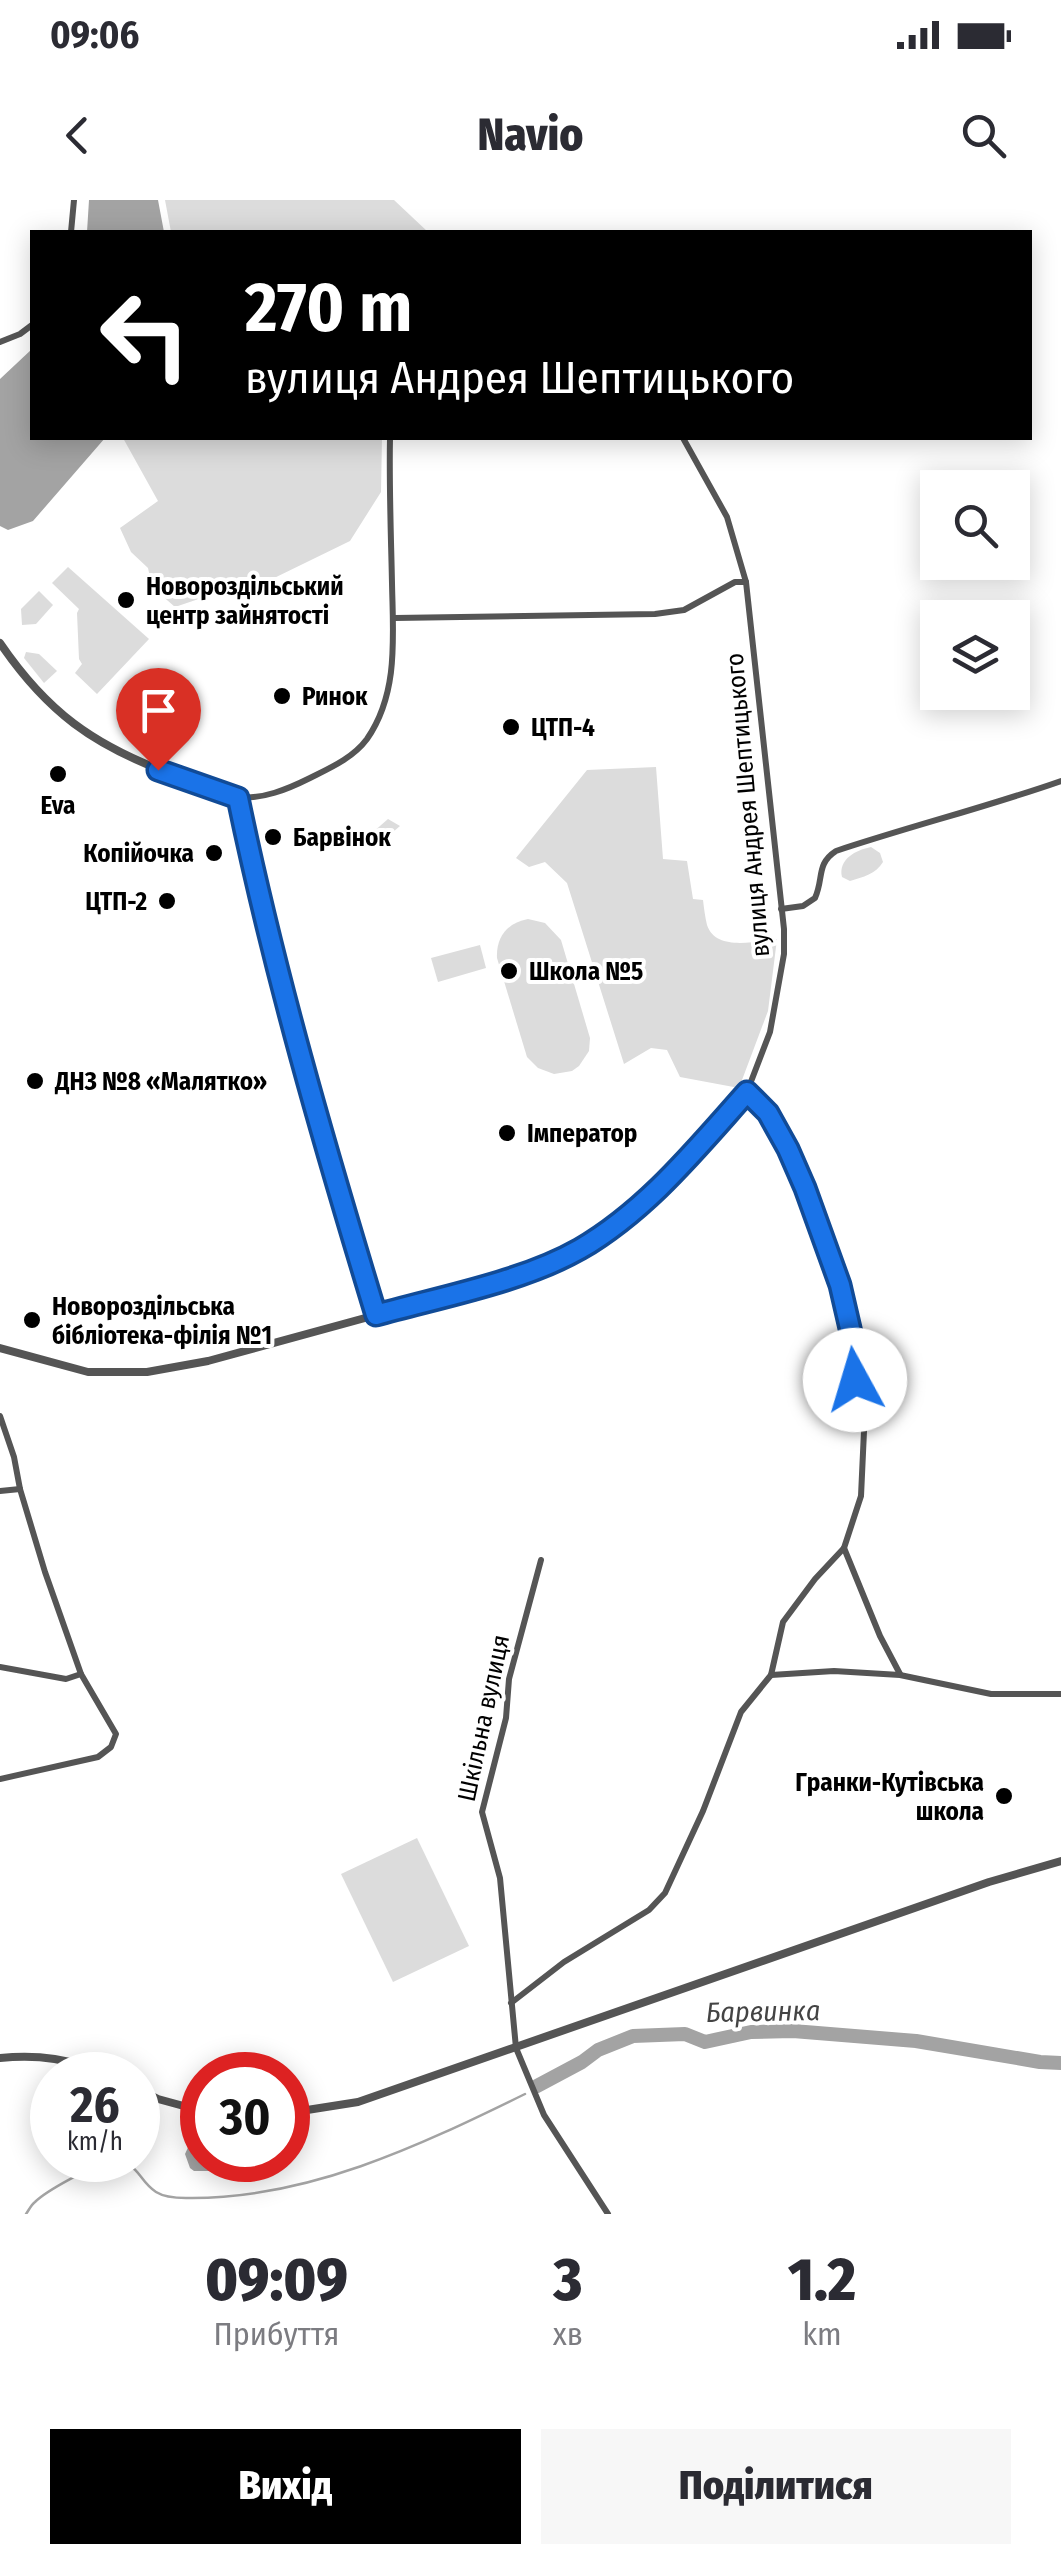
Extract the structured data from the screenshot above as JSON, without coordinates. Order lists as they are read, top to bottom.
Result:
{
  "streets": {
    "street": ["вулиця Андрея Шептицького", "Шкільна вулиця"]
  },
  "water": ["Барвинка"],
  "places": [
    "Новороздільський центр зайнятості",
    "Ринок",
    "ЦТП-4",
    "Eva",
    "Барвінок",
    "Копійочка",
    "ЦТП-2",
    "Школа №5",
    "ДНЗ №8 «Малятко»",
    "Імператор",
    "Новороздільська бібліотека-філія №1",
    "Гранки-Кутівська школа"
  ],
  "page": {
    "status": "09:06",
    "header": "Navio",
    "turn": ["270 m", "вулиця Андрея Шептицького"],
    "speed": "26 km/h",
    "limit": "30",
    "eta": [
      "09:09",
      "Прибуття",
      "3",
      "хв",
      "1.2",
      "km"
    ],
    "buttons": ["Вихід", "Поділитися"]
  }
}
